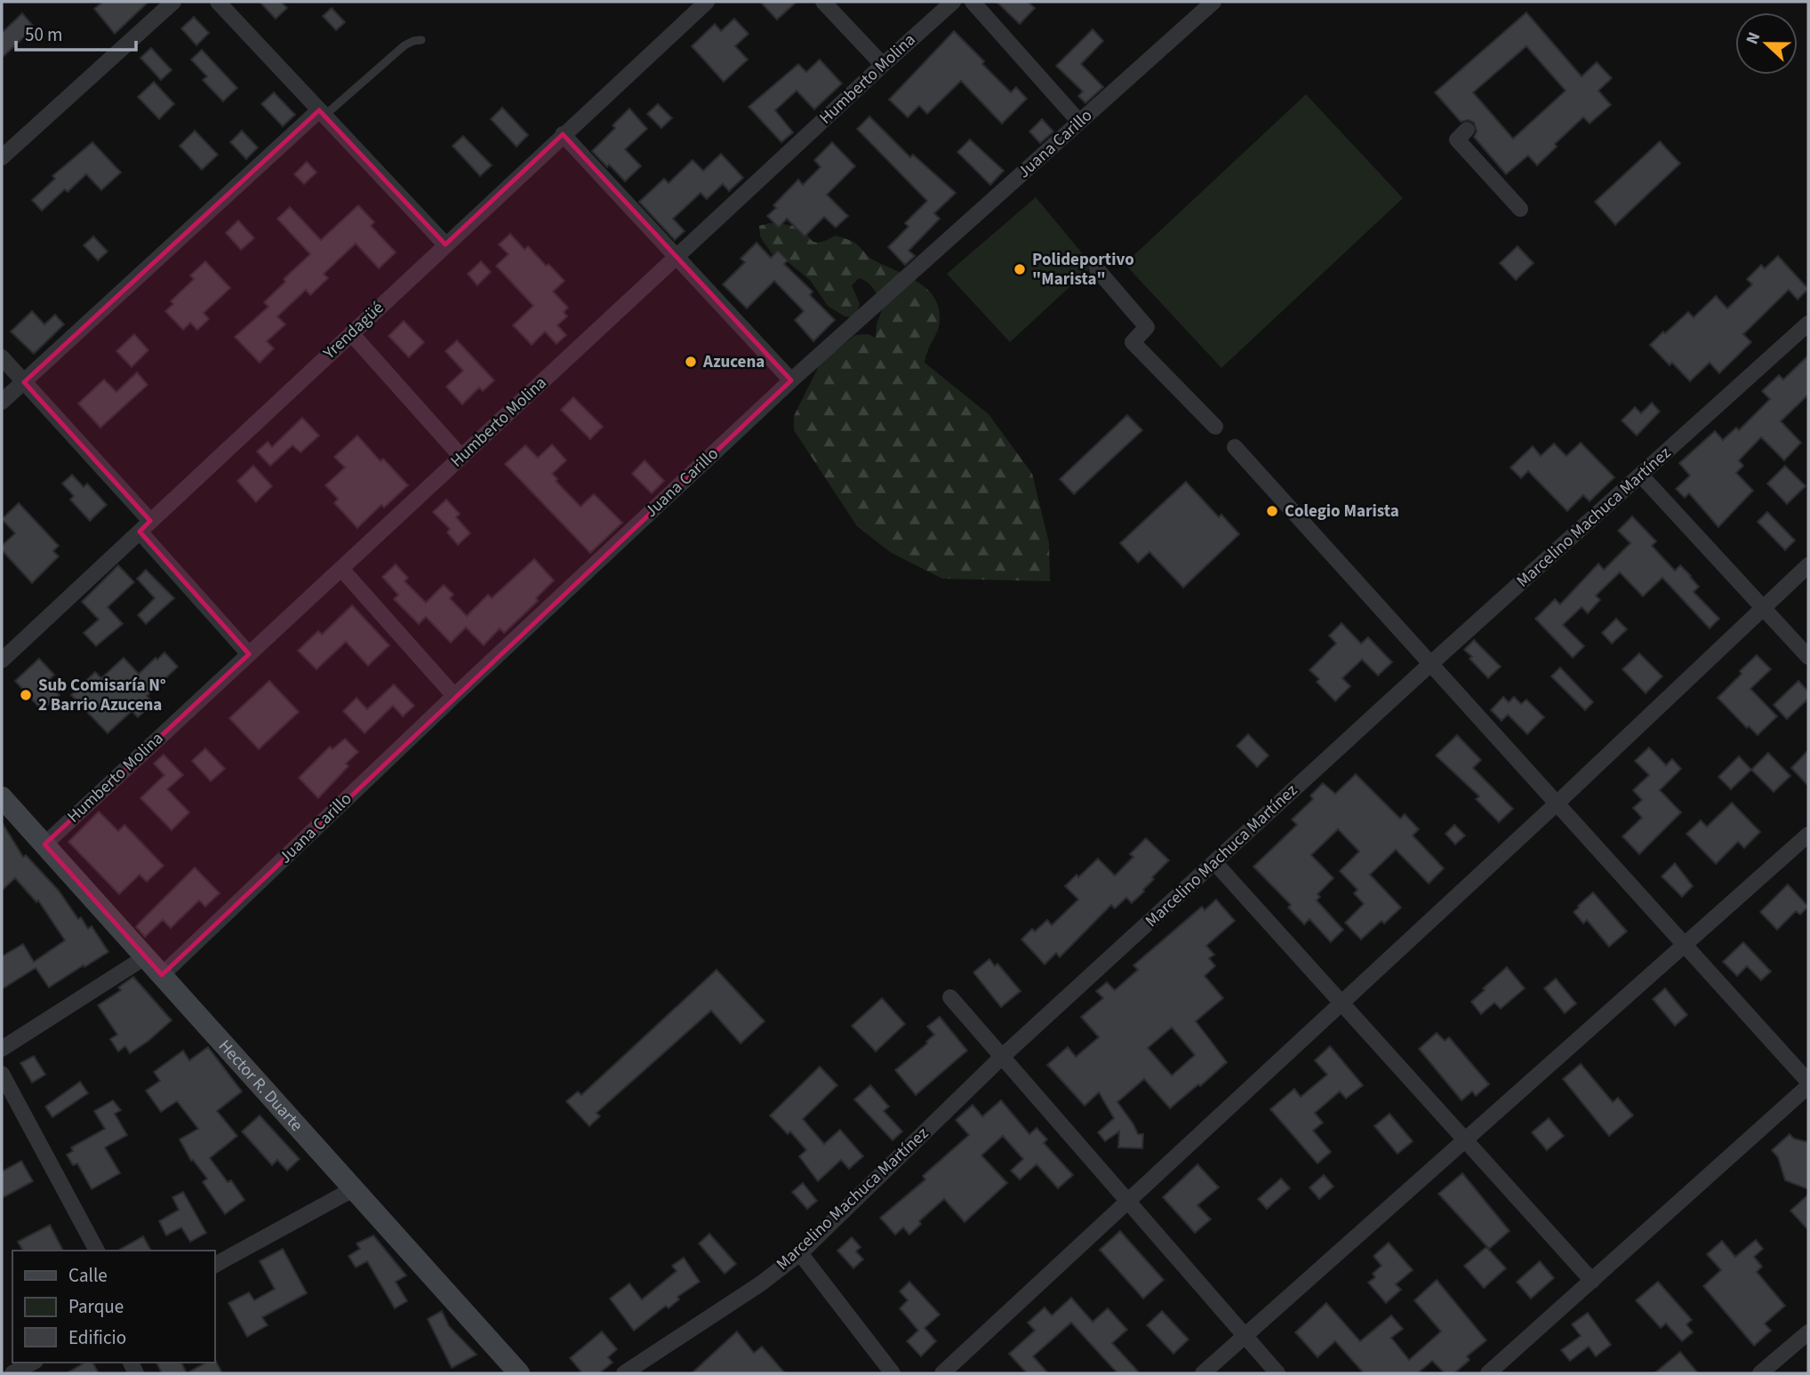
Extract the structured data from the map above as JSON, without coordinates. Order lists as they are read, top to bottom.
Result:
{
  "streets": {
    "street": [
      "Humberto Molina",
      "Juana Carillo",
      "Yrendagüé",
      "Marcelino Machuca Martínez",
      "Hector R. Duarte"
    ]
  },
  "crossings": [
    ["Humberto Molina", "Hector R. Duarte"],
    ["Juana Carillo", "Hector R. Duarte"]
  ],
  "places": [
    "Polideportivo \"Marista\"",
    "Azucena",
    "Colegio Marista",
    "Sub Comisaría N° 2 Barrio Azucena"
  ],
  "legend": ["Calle", "Parque", "Edificio"],
  "scale_bar": "50 m",
  "north": "left"
}
